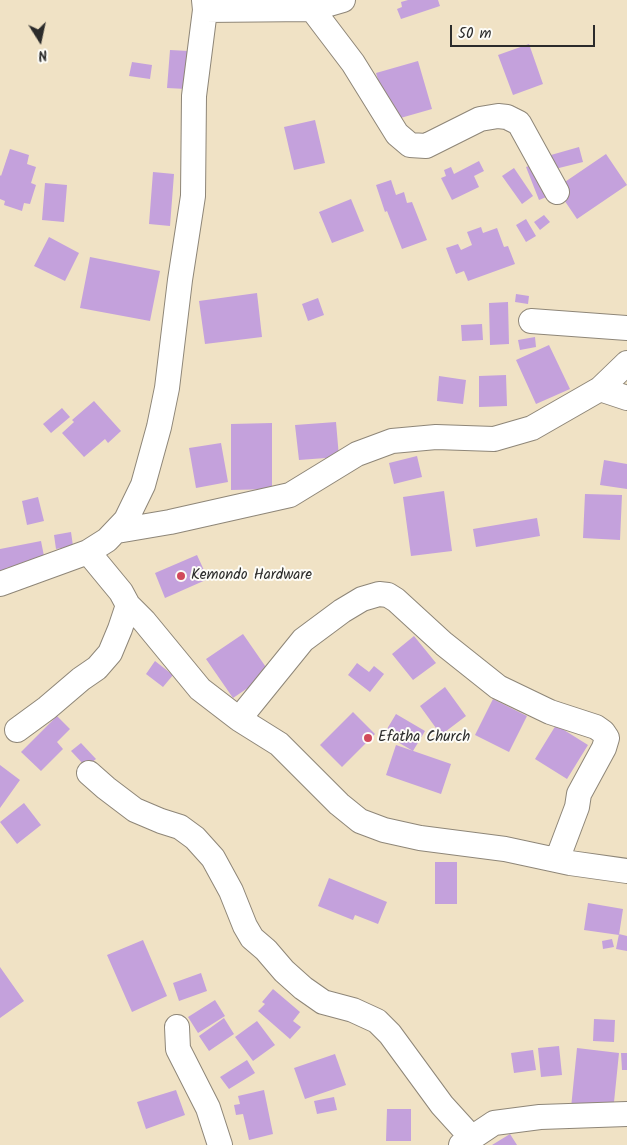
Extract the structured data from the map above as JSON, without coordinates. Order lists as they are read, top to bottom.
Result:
{
  "places": ["Kemondo Hardware", "Efatha Church"],
  "scale_bar": "50 m",
  "north": "bottom"
}
